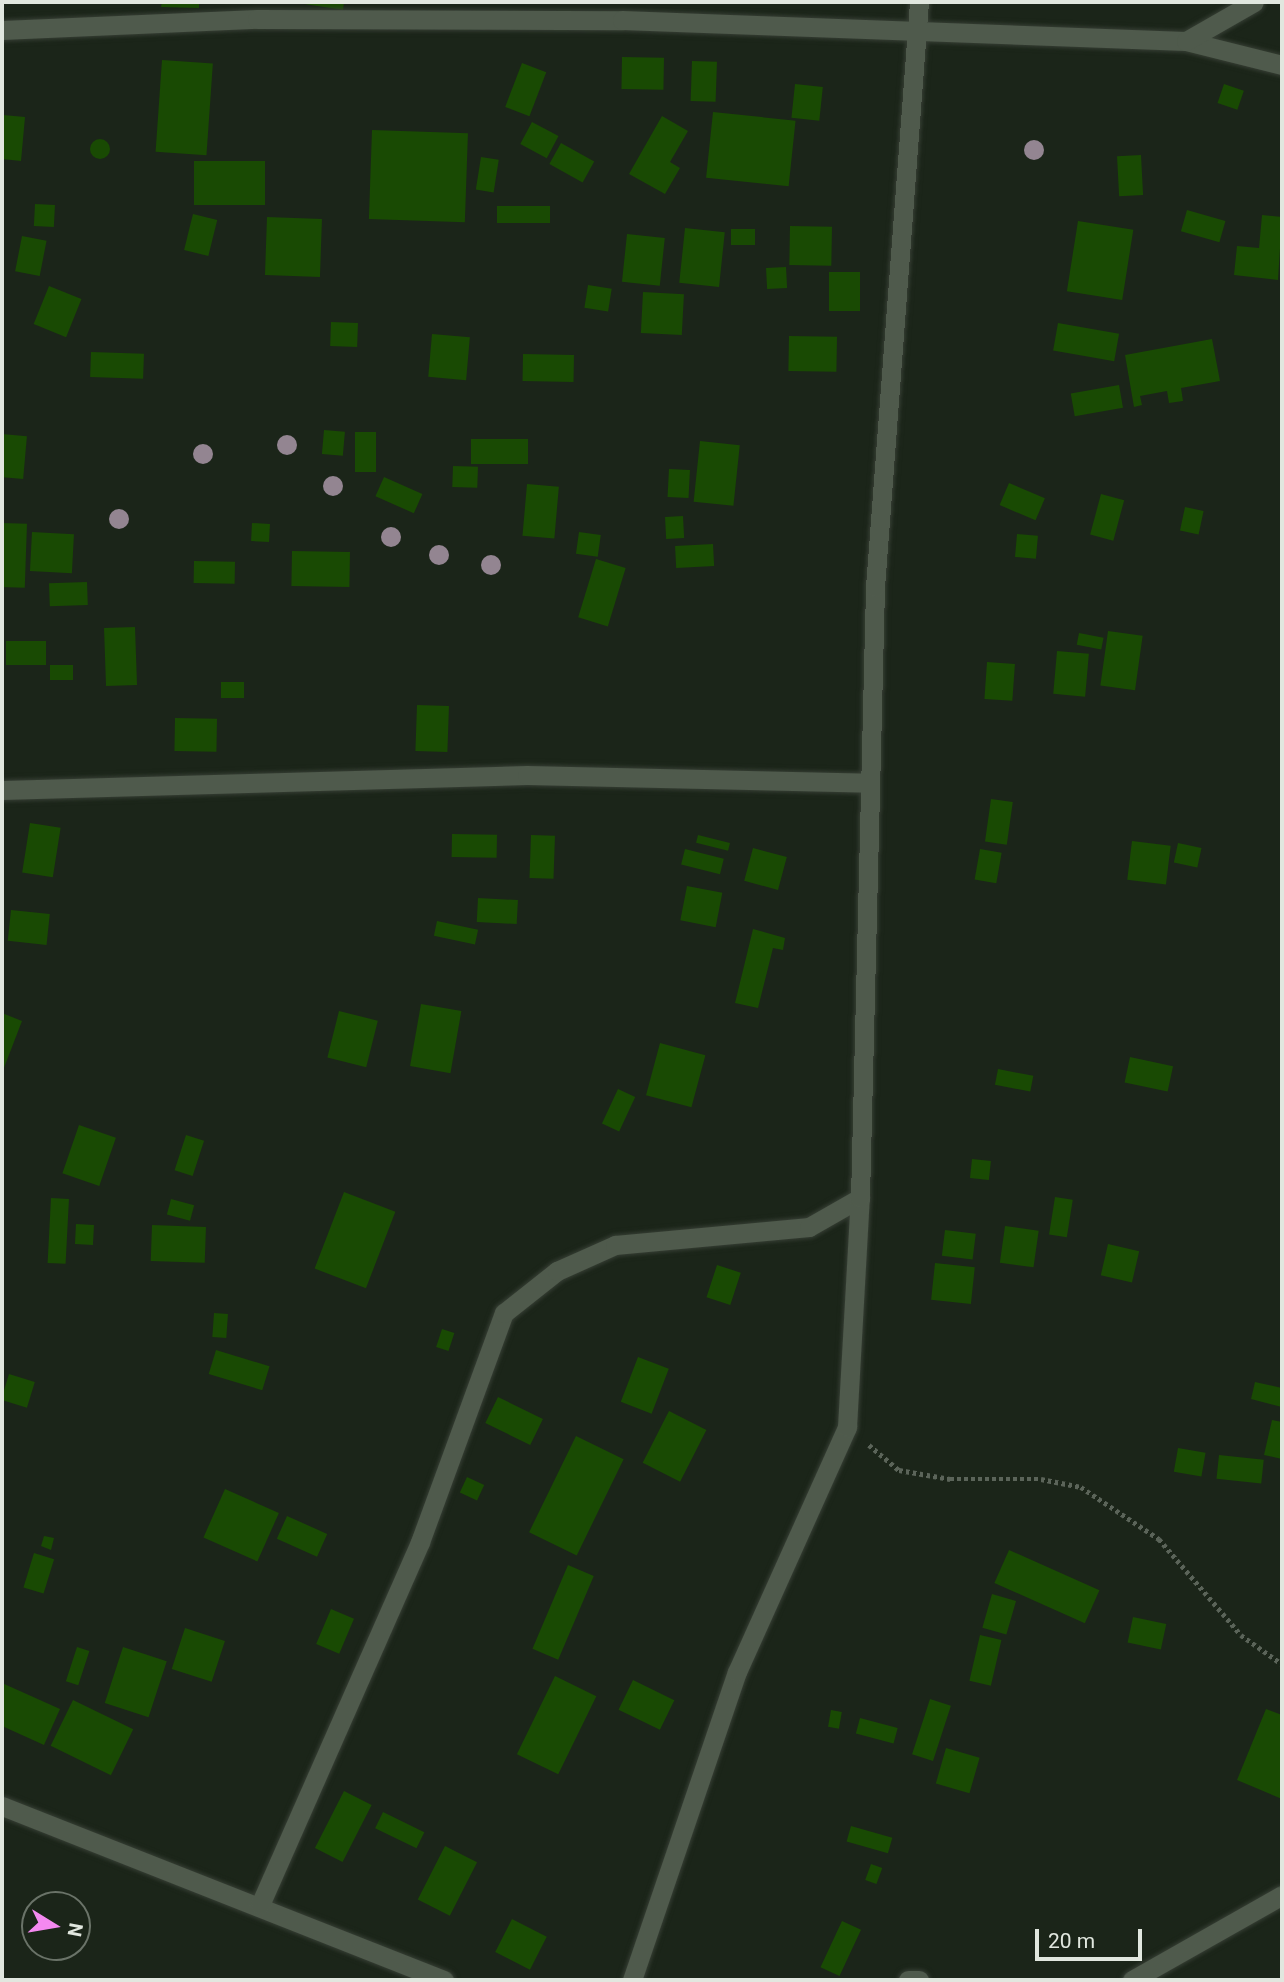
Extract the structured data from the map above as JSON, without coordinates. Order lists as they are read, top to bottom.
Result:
{
  "scale_bar": "20 m",
  "north": "right"
}
